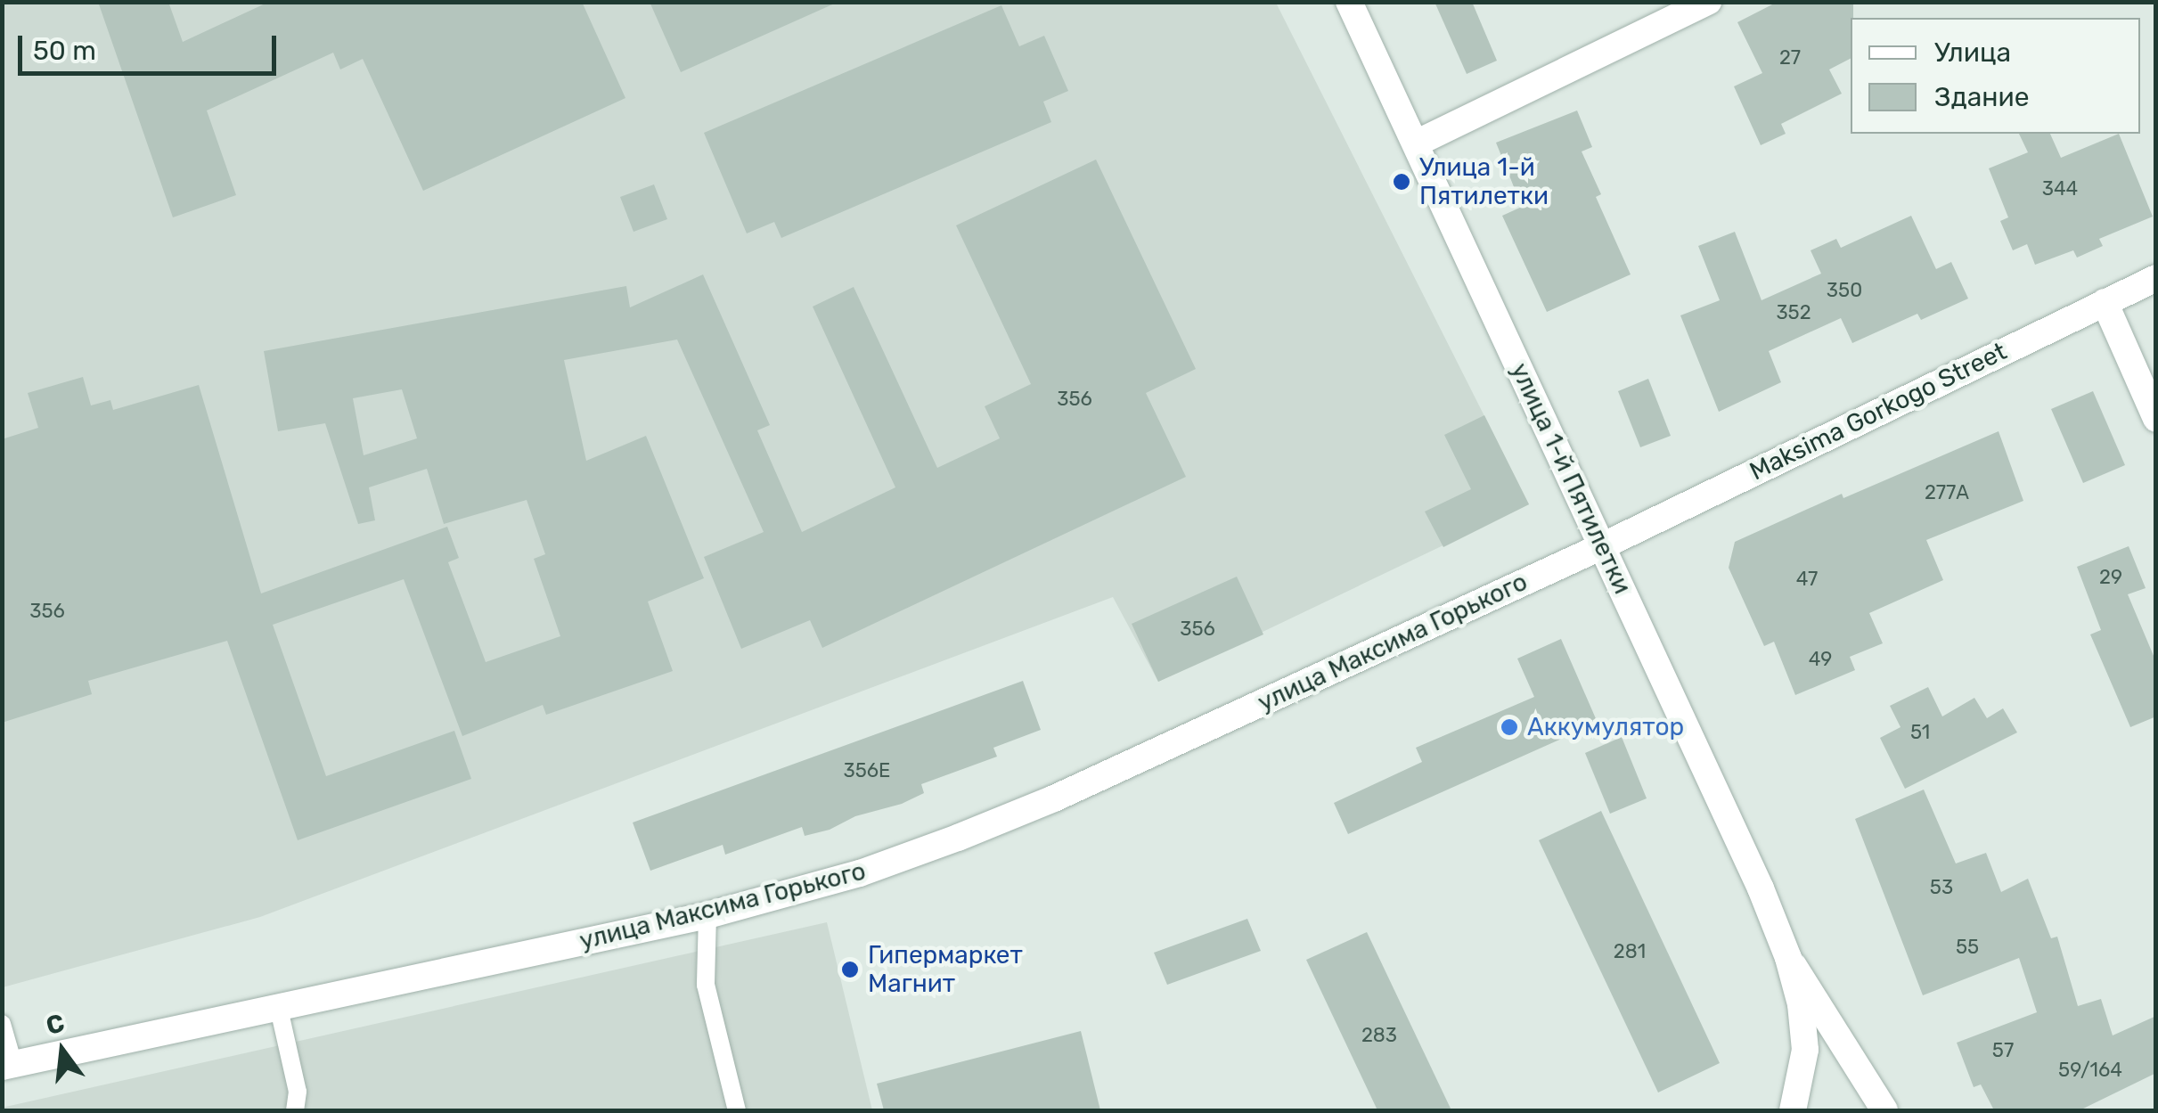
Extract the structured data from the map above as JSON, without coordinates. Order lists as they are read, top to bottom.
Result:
{
  "streets": {
    "main road": ["Maksima Gorkogo Street", "улица 1-й Пятилетки", "улица Максима Горького"]
  },
  "crossings": [
    ["Maksima Gorkogo Street", "улица 1-й Пятилетки"],
    ["Maksima Gorkogo Street", "улица Максима Горького"],
    ["улица 1-й Пятилетки", "улица Максима Горького"]
  ],
  "places": ["Улица 1-й Пятилетки", "Аккумулятор", "Гипермаркет Магнит"],
  "house_numbers": [
    "27",
    "344",
    "350",
    "352",
    "356",
    "277А",
    "29",
    "47",
    "356",
    "356",
    "49",
    "51",
    "356Е",
    "53",
    "55",
    "281",
    "283",
    "57",
    "59/164"
  ],
  "legend": ["Улица", "Здание"],
  "scale_bar": "50 m",
  "north": "top"
}
